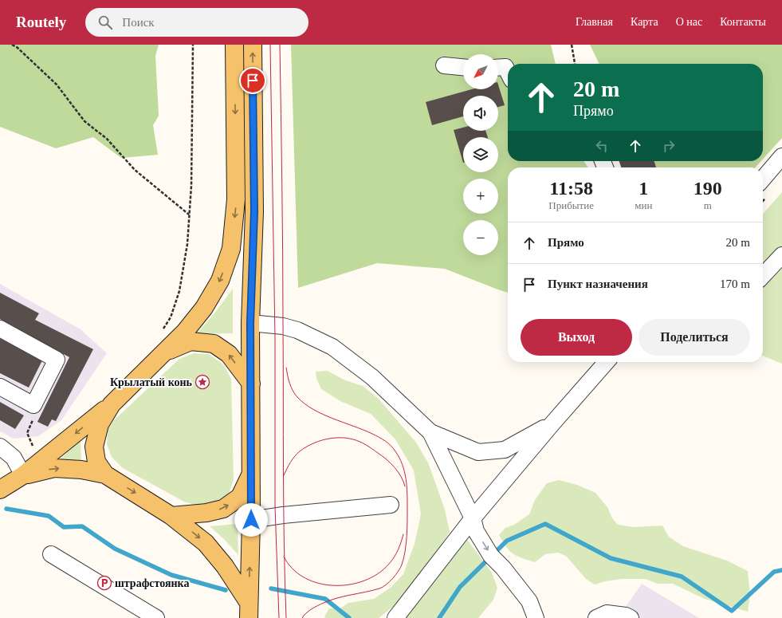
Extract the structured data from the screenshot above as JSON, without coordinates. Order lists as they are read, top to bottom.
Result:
{
  "places": {
    "place": ["Крылатый конь"],
    "parking": ["штрафстоянка"]
  },
  "north": "bottom left",
  "page": {
    "header": "Routely",
    "search": "Поиск",
    "nav": [
      "Главная",
      "Карта",
      "О нас",
      "Контакты"
    ],
    "map_buttons": ["+", "−"],
    "turn": ["20 m", "Прямо"],
    "eta": [
      "11:58",
      "Прибытие",
      "1",
      "мин",
      "190",
      "m"
    ],
    "list": [
      {
        "name": "Прямо",
        "value": "20 m"
      },
      {
        "name": "Пункт назначения",
        "value": "170 m"
      }
    ],
    "buttons": ["Выход", "Поделиться"]
  }
}
